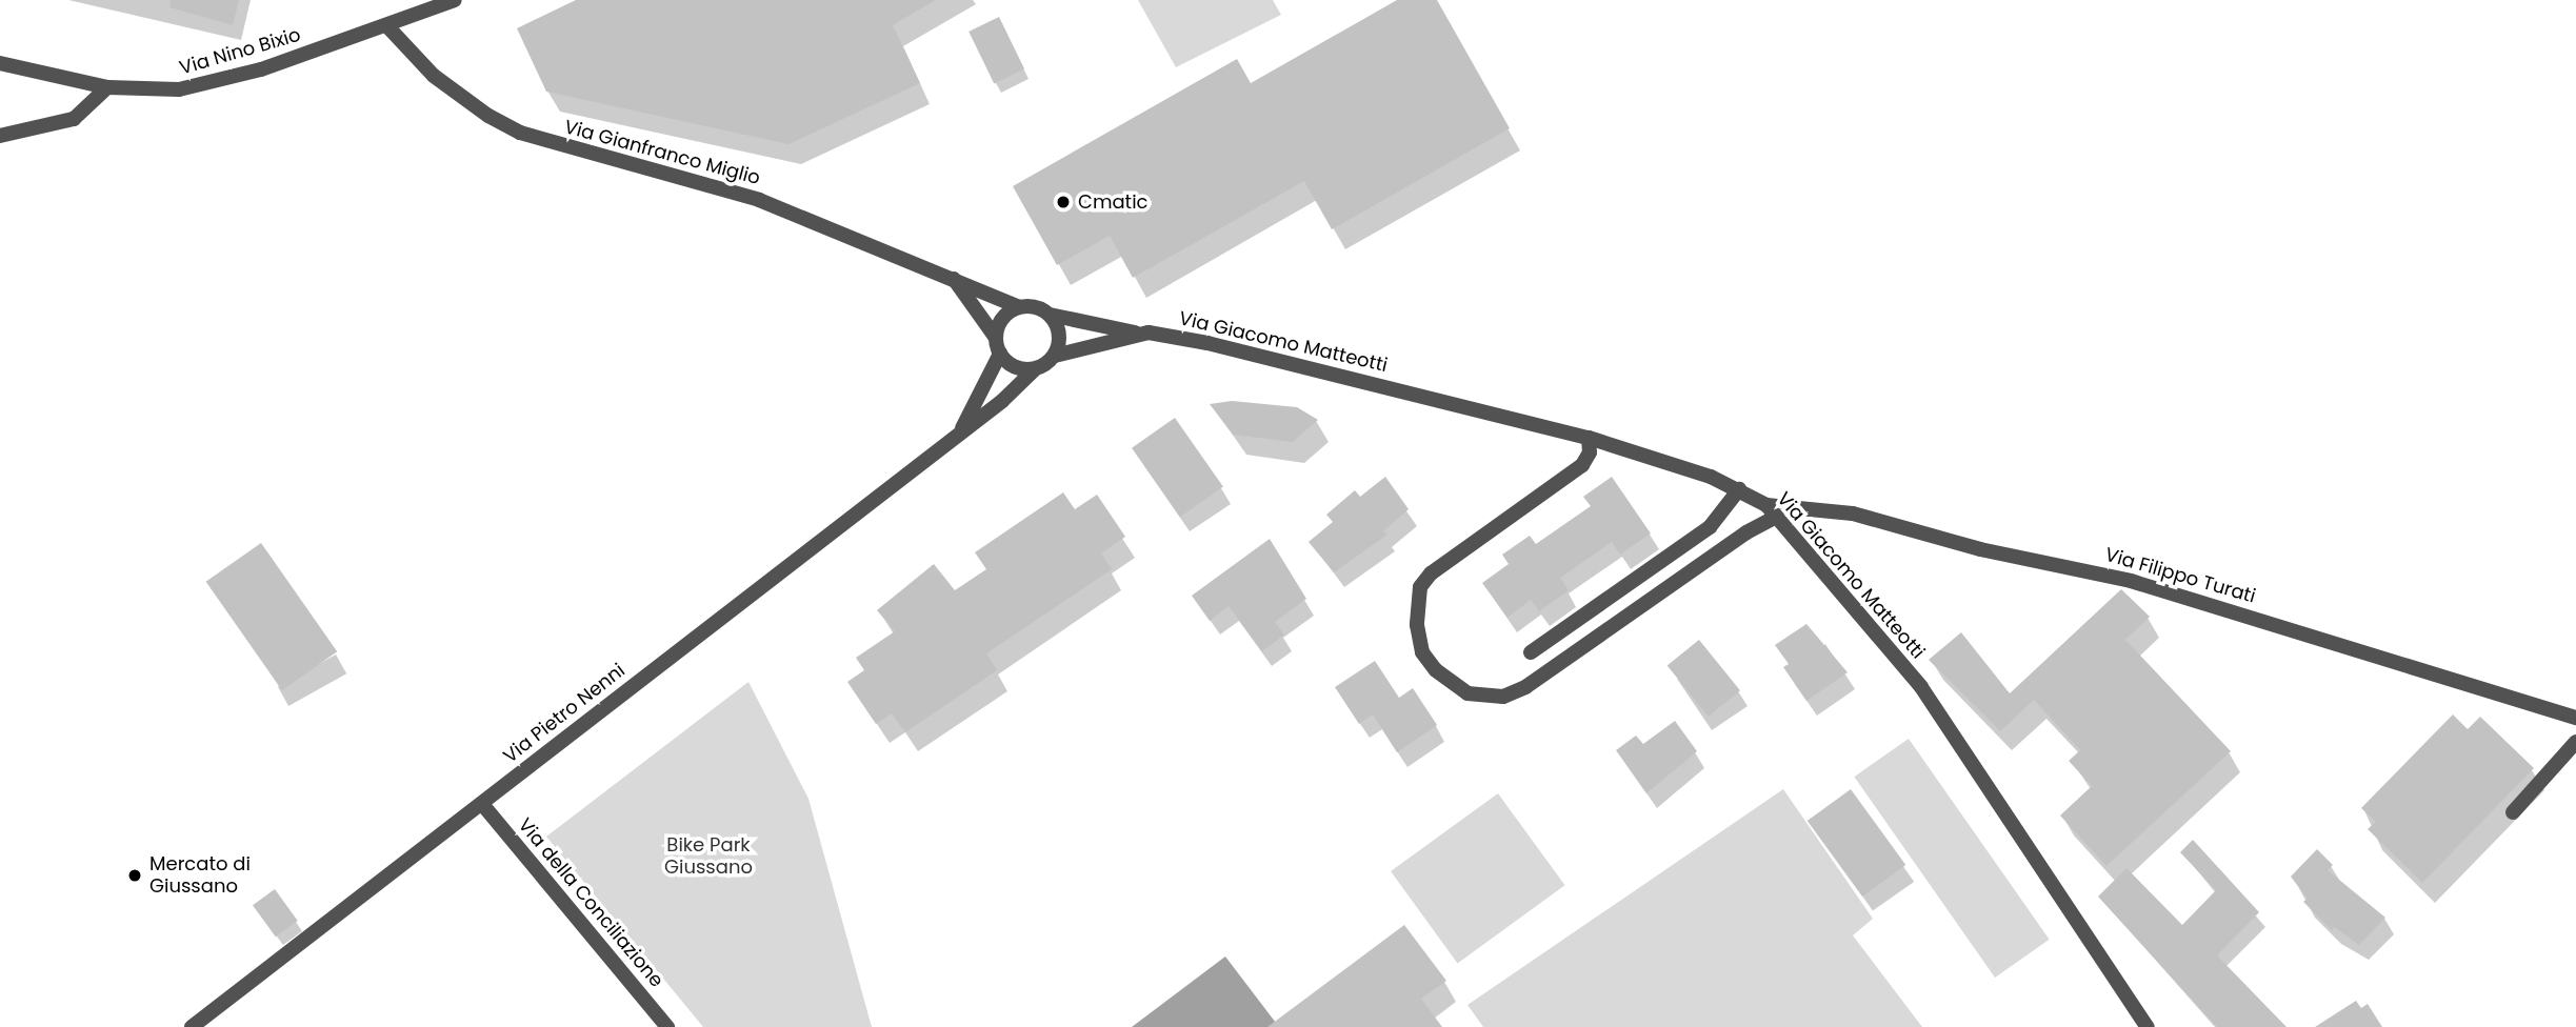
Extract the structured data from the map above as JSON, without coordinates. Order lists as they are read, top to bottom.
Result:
{
  "streets": {
    "street": [
      "Via Nino Bixio",
      "Via Gianfranco Miglio",
      "Via Giacomo Matteotti",
      "Via Filippo Turati",
      "Via Pietro Nenni",
      "Via della Conciliazione"
    ]
  },
  "crossings": [
    ["Via Nino Bixio", "Via Gianfranco Miglio"],
    ["Via Gianfranco Miglio", "Via Giacomo Matteotti"],
    ["Via Gianfranco Miglio", "Via Pietro Nenni"],
    ["Via Giacomo Matteotti", "Via Filippo Turati"],
    ["Via Giacomo Matteotti", "Via Pietro Nenni"],
    ["Via Pietro Nenni", "Via della Conciliazione"]
  ],
  "parks": ["Bike Park Giussano"],
  "places": ["Cmatic", "Mercato di Giussano"]
}
